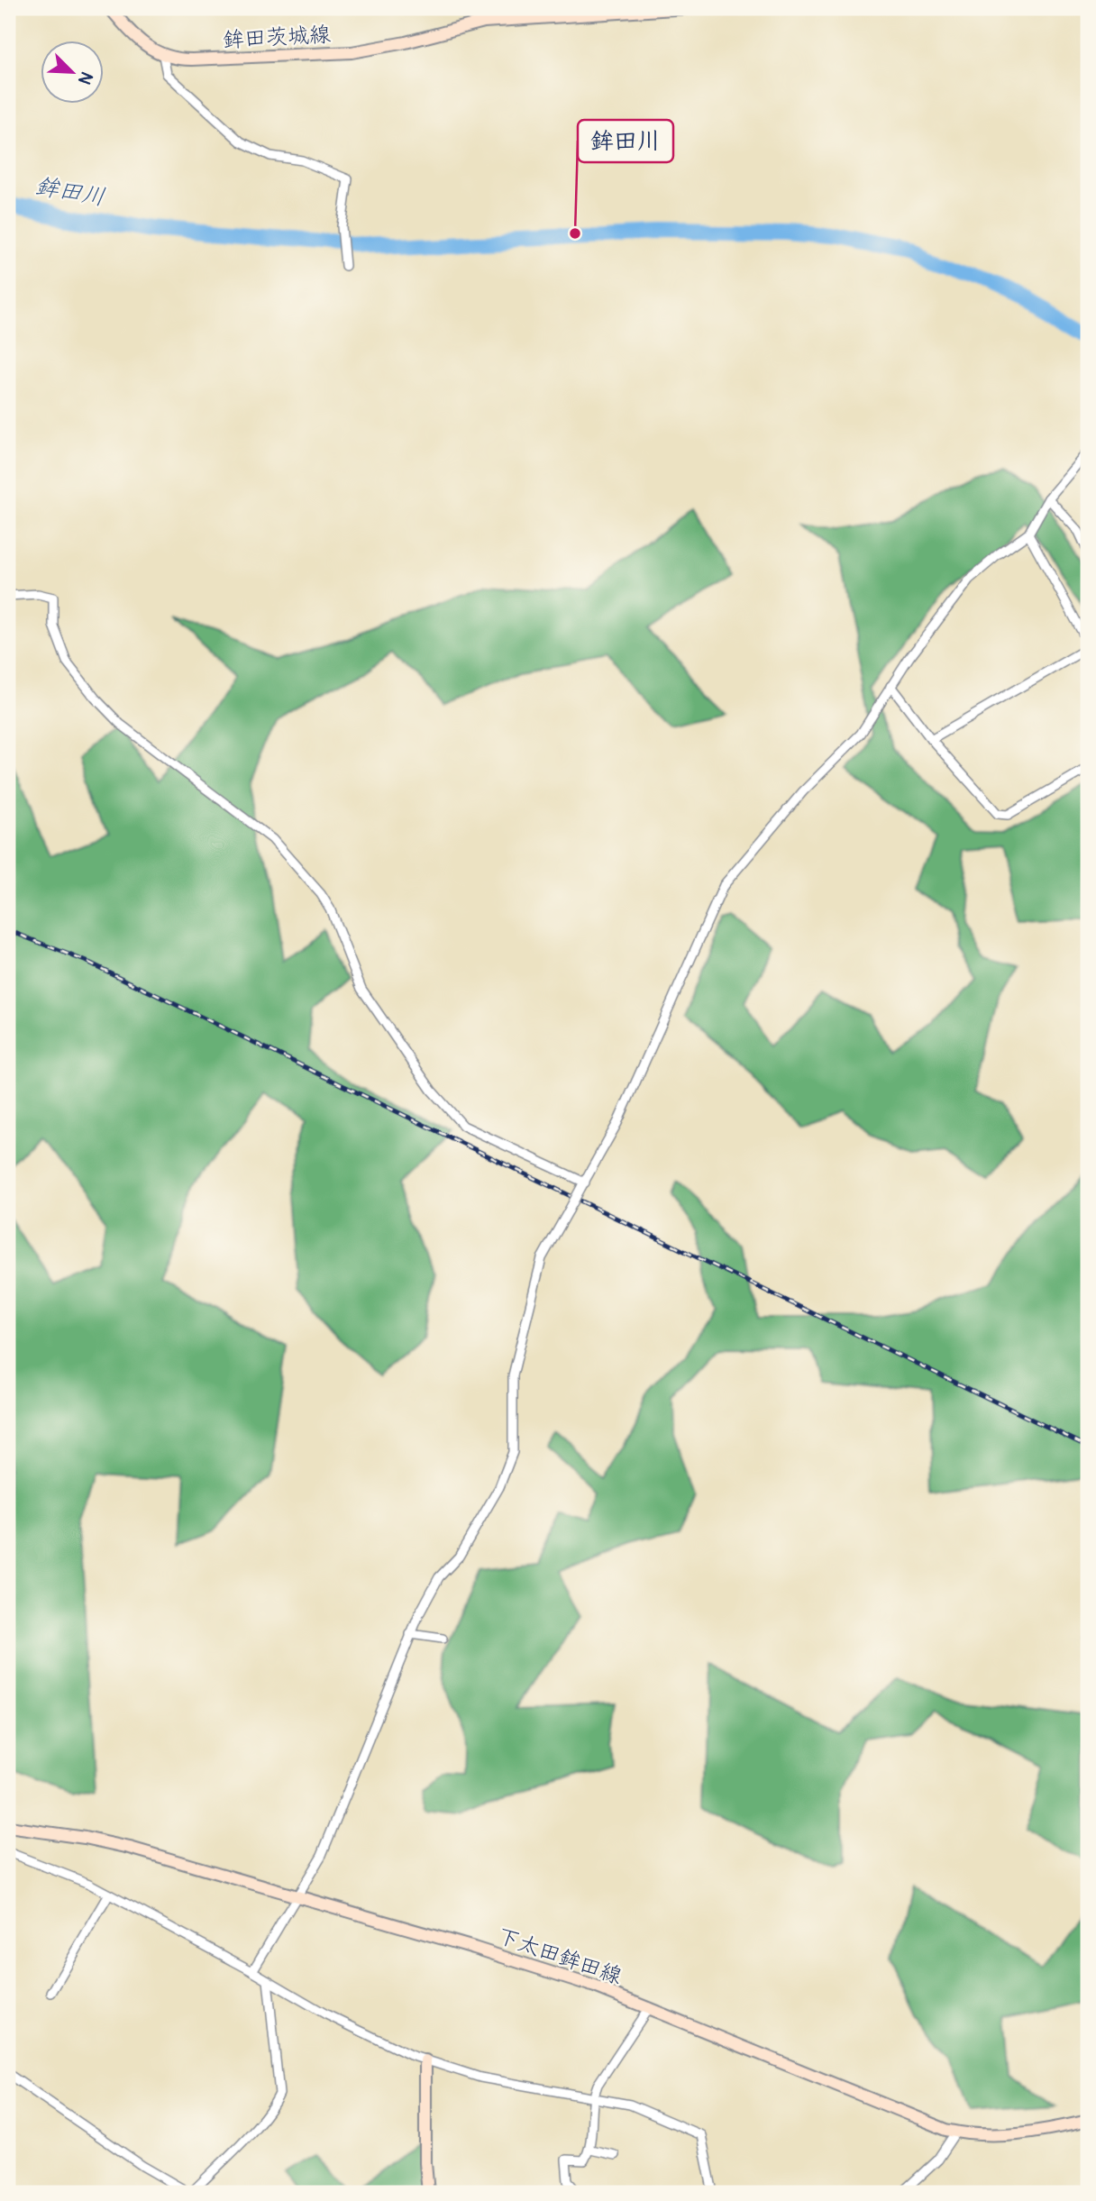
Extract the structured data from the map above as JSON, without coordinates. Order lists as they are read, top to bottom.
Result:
{
  "streets": {
    "main road": ["鉾田茨城線", "下太田鉾田線"]
  },
  "water": ["鉾田川"],
  "places": ["鉾田川"],
  "north": "bottom right"
}
